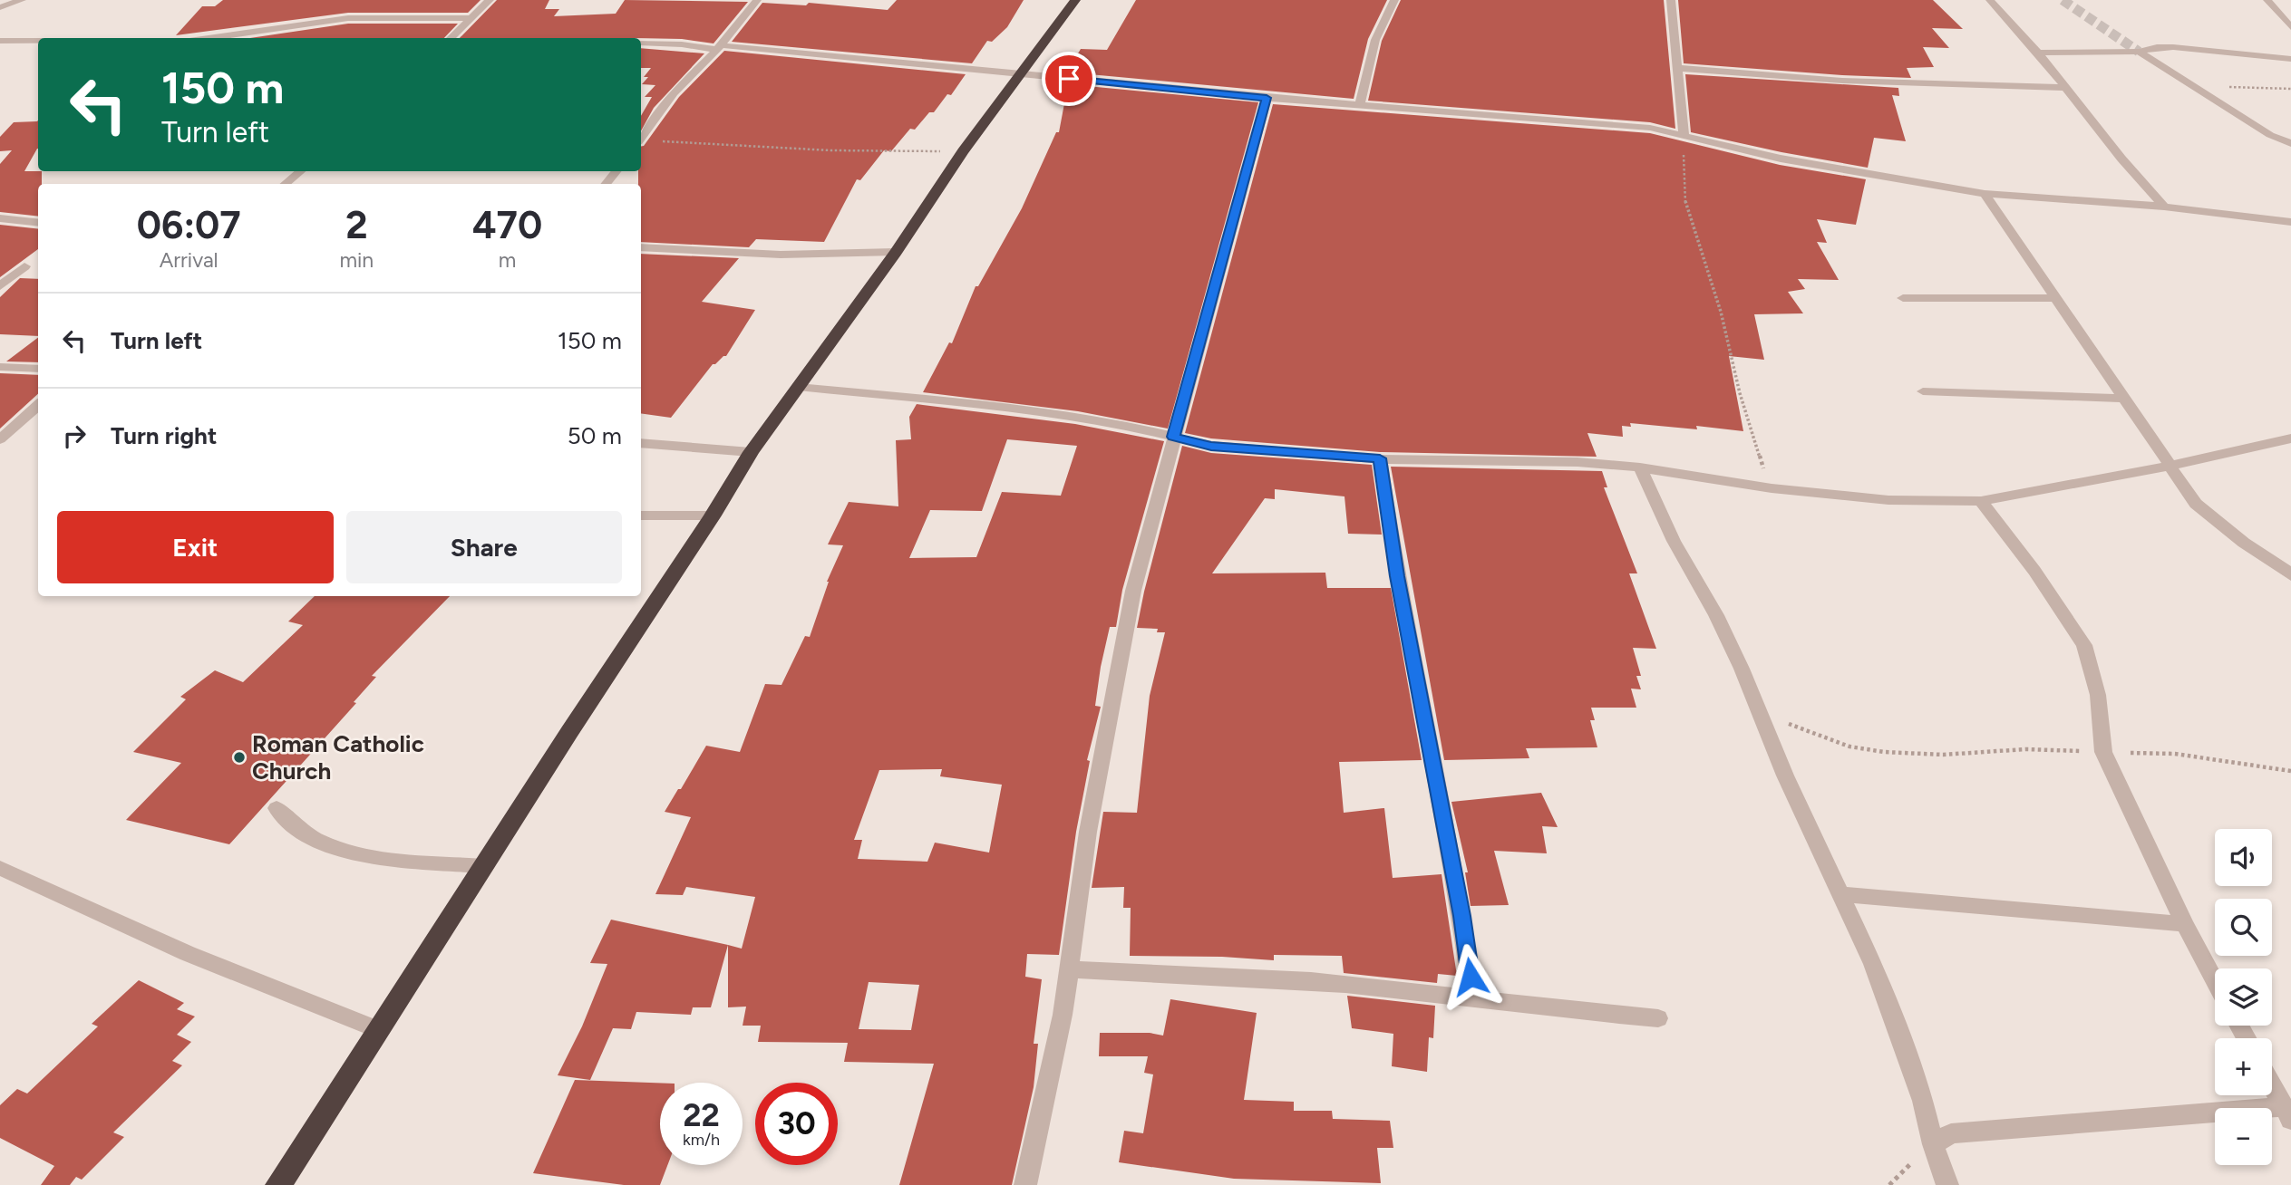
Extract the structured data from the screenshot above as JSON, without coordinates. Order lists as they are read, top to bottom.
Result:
{
  "places": ["Roman Catholic Church"],
  "page": {
    "turn": ["150 m", "Turn left"],
    "eta": [
      "06:07",
      "Arrival",
      "2",
      "min",
      "470",
      "m"
    ],
    "list": [
      {
        "name": "Turn left",
        "value": "150 m"
      },
      {
        "name": "Turn right",
        "value": "50 m"
      }
    ],
    "buttons": ["Exit", "Share"],
    "map_buttons": ["+", "−"],
    "speed": "22 km/h",
    "limit": "30"
  }
}
